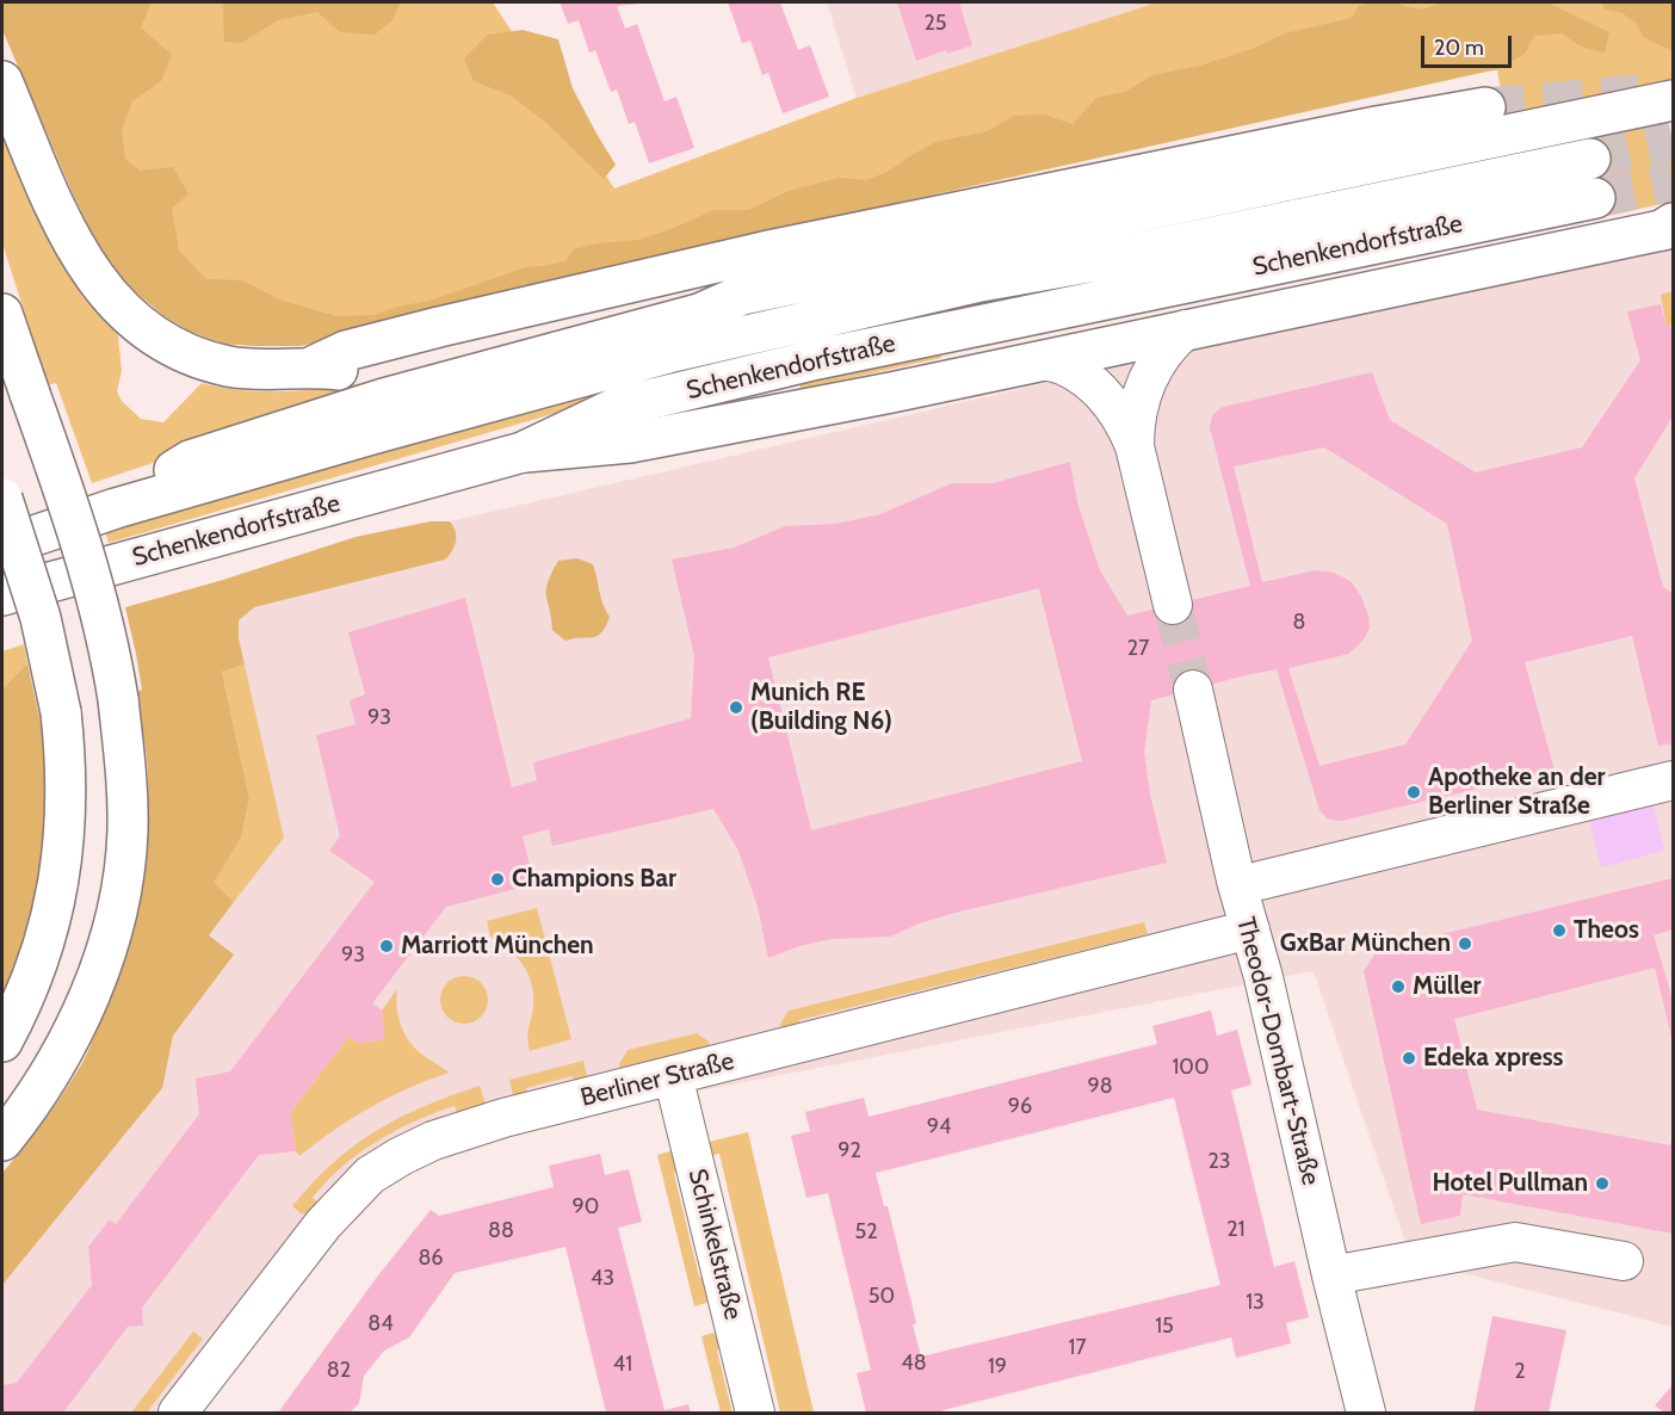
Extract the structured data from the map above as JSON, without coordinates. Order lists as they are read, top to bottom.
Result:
{
  "streets": {
    "main road": ["Schenkendorfstraße"],
    "street": ["Theodor-Dombart-Straße", "Berliner Straße", "Schinkelstraße"]
  },
  "crossings": [
    ["Theodor-Dombart-Straße", "Berliner Straße"],
    ["Berliner Straße", "Schinkelstraße"]
  ],
  "places": [
    "Munich RE (Building N6)",
    "Apotheke an der Berliner Straße",
    "Champions Bar",
    "Theos",
    "GxBar München",
    "Marriott München",
    "Müller",
    "Edeka xpress",
    "Hotel Pullman"
  ],
  "house_numbers": [
    "25",
    "8",
    "27",
    "93",
    "93",
    "100",
    "98",
    "96",
    "94",
    "92",
    "23",
    "90",
    "21",
    "88",
    "52",
    "86",
    "43",
    "50",
    "13",
    "84",
    "15",
    "17",
    "48",
    "41",
    "19",
    "82",
    "2"
  ],
  "scale_bar": "20 m"
}
